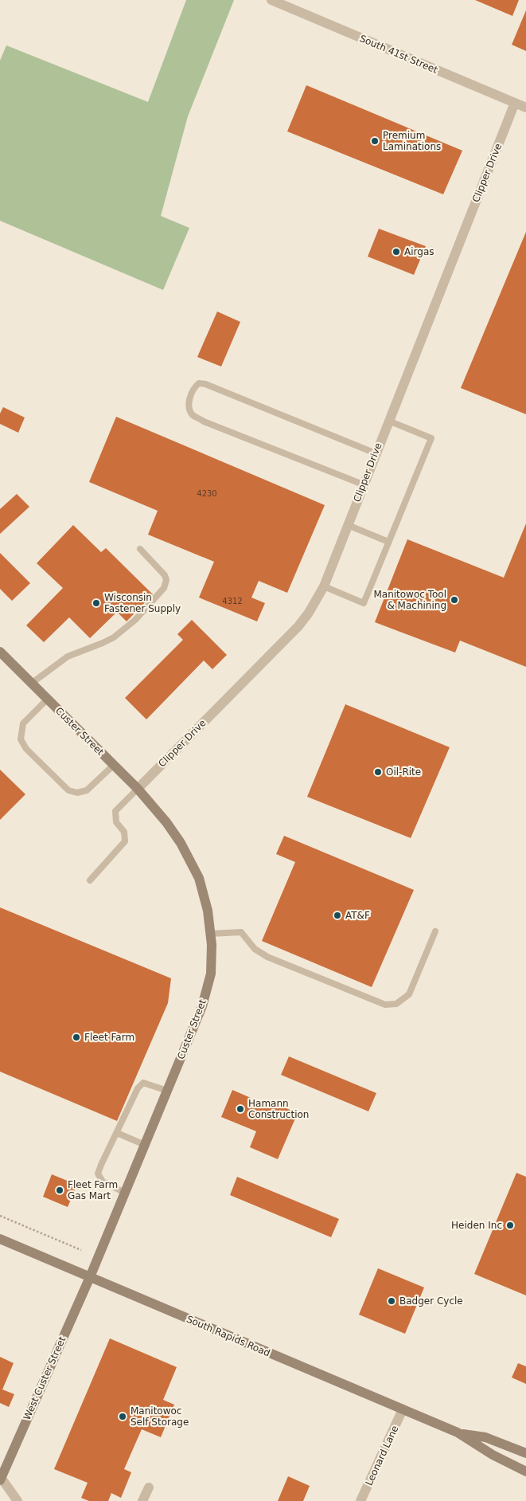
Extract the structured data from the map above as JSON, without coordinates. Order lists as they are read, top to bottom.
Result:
{
  "streets": {
    "main road": ["Custer Street", "South Rapids Road", "West Custer Street"],
    "street": ["South 41st Street", "Clipper Drive", "Leonard Lane"]
  },
  "crossings": [
    ["South 41st Street", "Clipper Drive"],
    ["Clipper Drive", "Custer Street"],
    ["Custer Street", "South Rapids Road"],
    ["Custer Street", "West Custer Street"],
    ["South Rapids Road", "West Custer Street"],
    ["South Rapids Road", "Leonard Lane"]
  ],
  "places": [
    "Premium Laminations",
    "Airgas",
    "Manitowoc Tool & Machining",
    "Wisconsin Fastener Supply",
    "Oil-Rite",
    "AT&F",
    "Fleet Farm",
    "Hamann Construction",
    "Fleet Farm Gas Mart",
    "Heiden Inc",
    "Badger Cycle",
    "Manitowoc Self Storage"
  ],
  "house_numbers": ["4230", "4312"]
}
